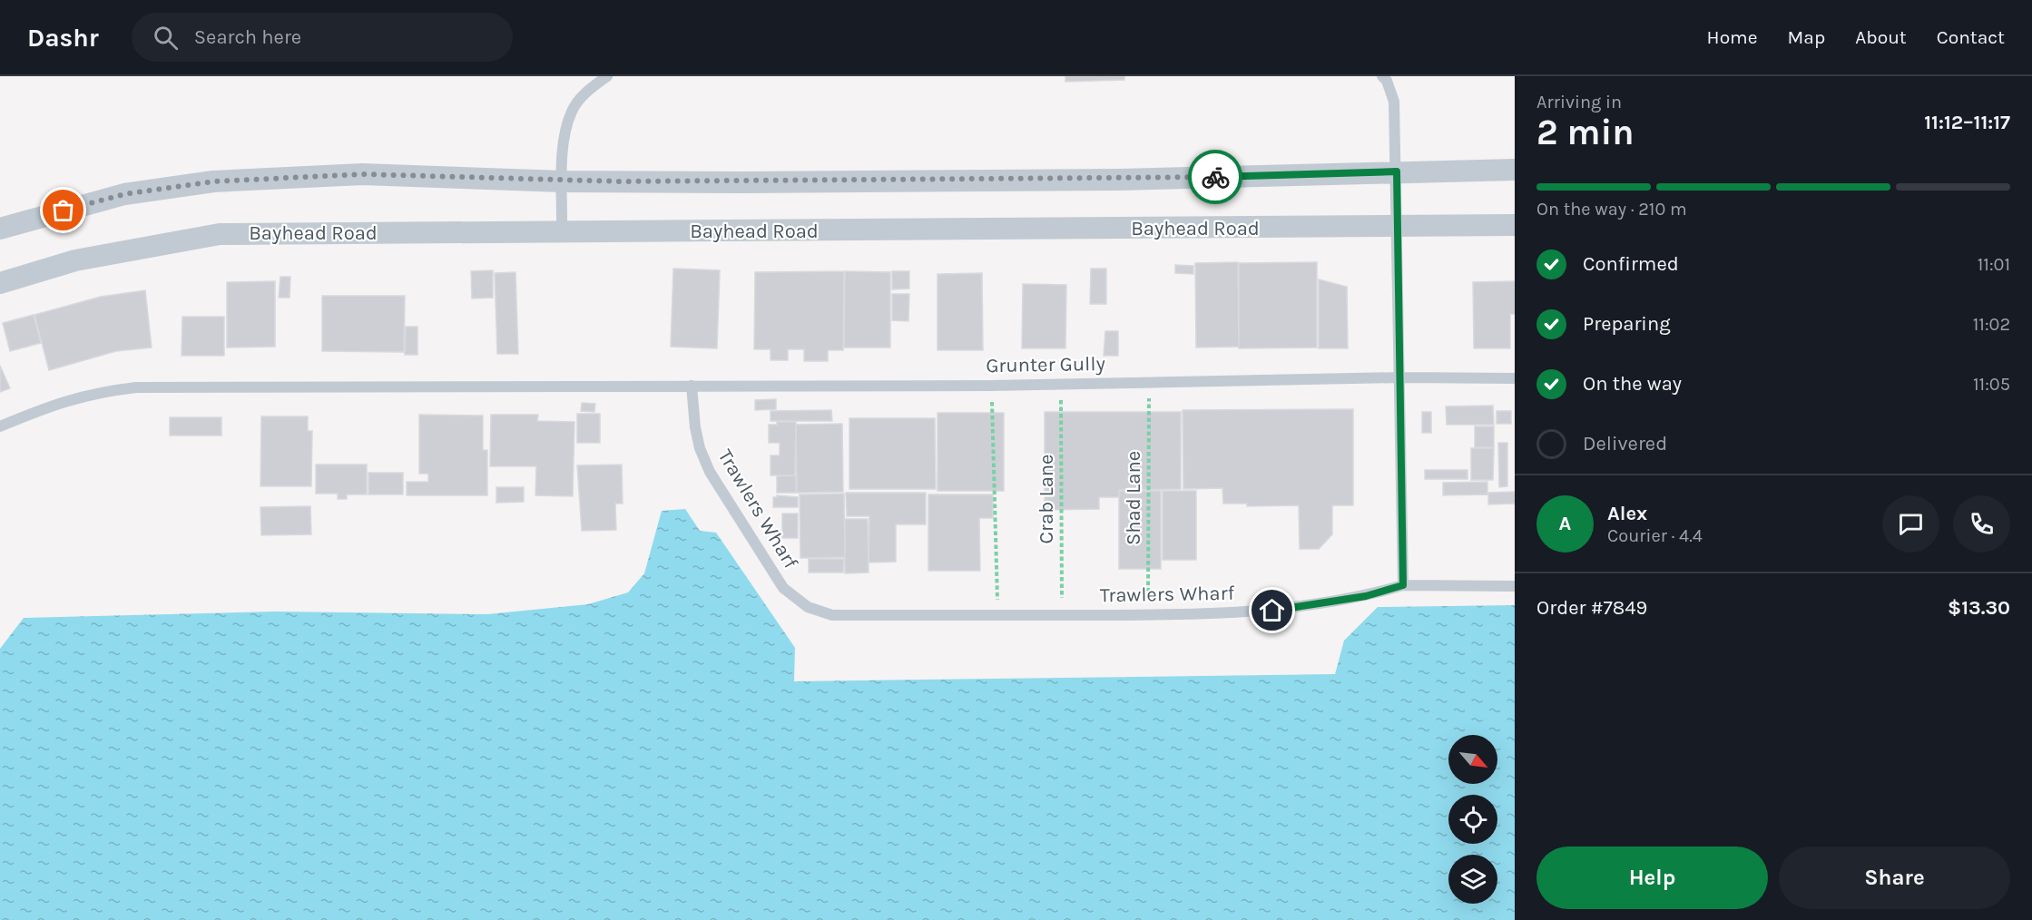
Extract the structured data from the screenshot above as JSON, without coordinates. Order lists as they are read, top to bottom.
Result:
{
  "streets": {
    "street": ["Bayhead Road"],
    "lane": ["Grunter Gully", "Trawlers Wharf"],
    "path": ["Shad Lane", "Crab Lane"]
  },
  "crossings": [
    ["Grunter Gully", "Shad Lane"],
    ["Grunter Gully", "Crab Lane"],
    ["Grunter Gully", "Trawlers Wharf"],
    ["Shad Lane", "Trawlers Wharf"],
    ["Crab Lane", "Trawlers Wharf"]
  ],
  "north": "bottom right",
  "page": {
    "header": "Dashr",
    "search": "Search here",
    "nav": [
      "Home",
      "Map",
      "About",
      "Contact"
    ],
    "heading": ["2 min", "Arriving in", "11:12–11:17"],
    "panel": [
      "Alex",
      "Courier · 4.4",
      "Order #7849",
      "$13.30"
    ],
    "bar": "On the way · 210 m",
    "list": [
      ["Confirmed", "11:01"],
      ["Preparing", "11:02"],
      ["On the way", "11:05"],
      "Delivered"
    ],
    "round": "A",
    "buttons": ["Help", "Share"]
  }
}
